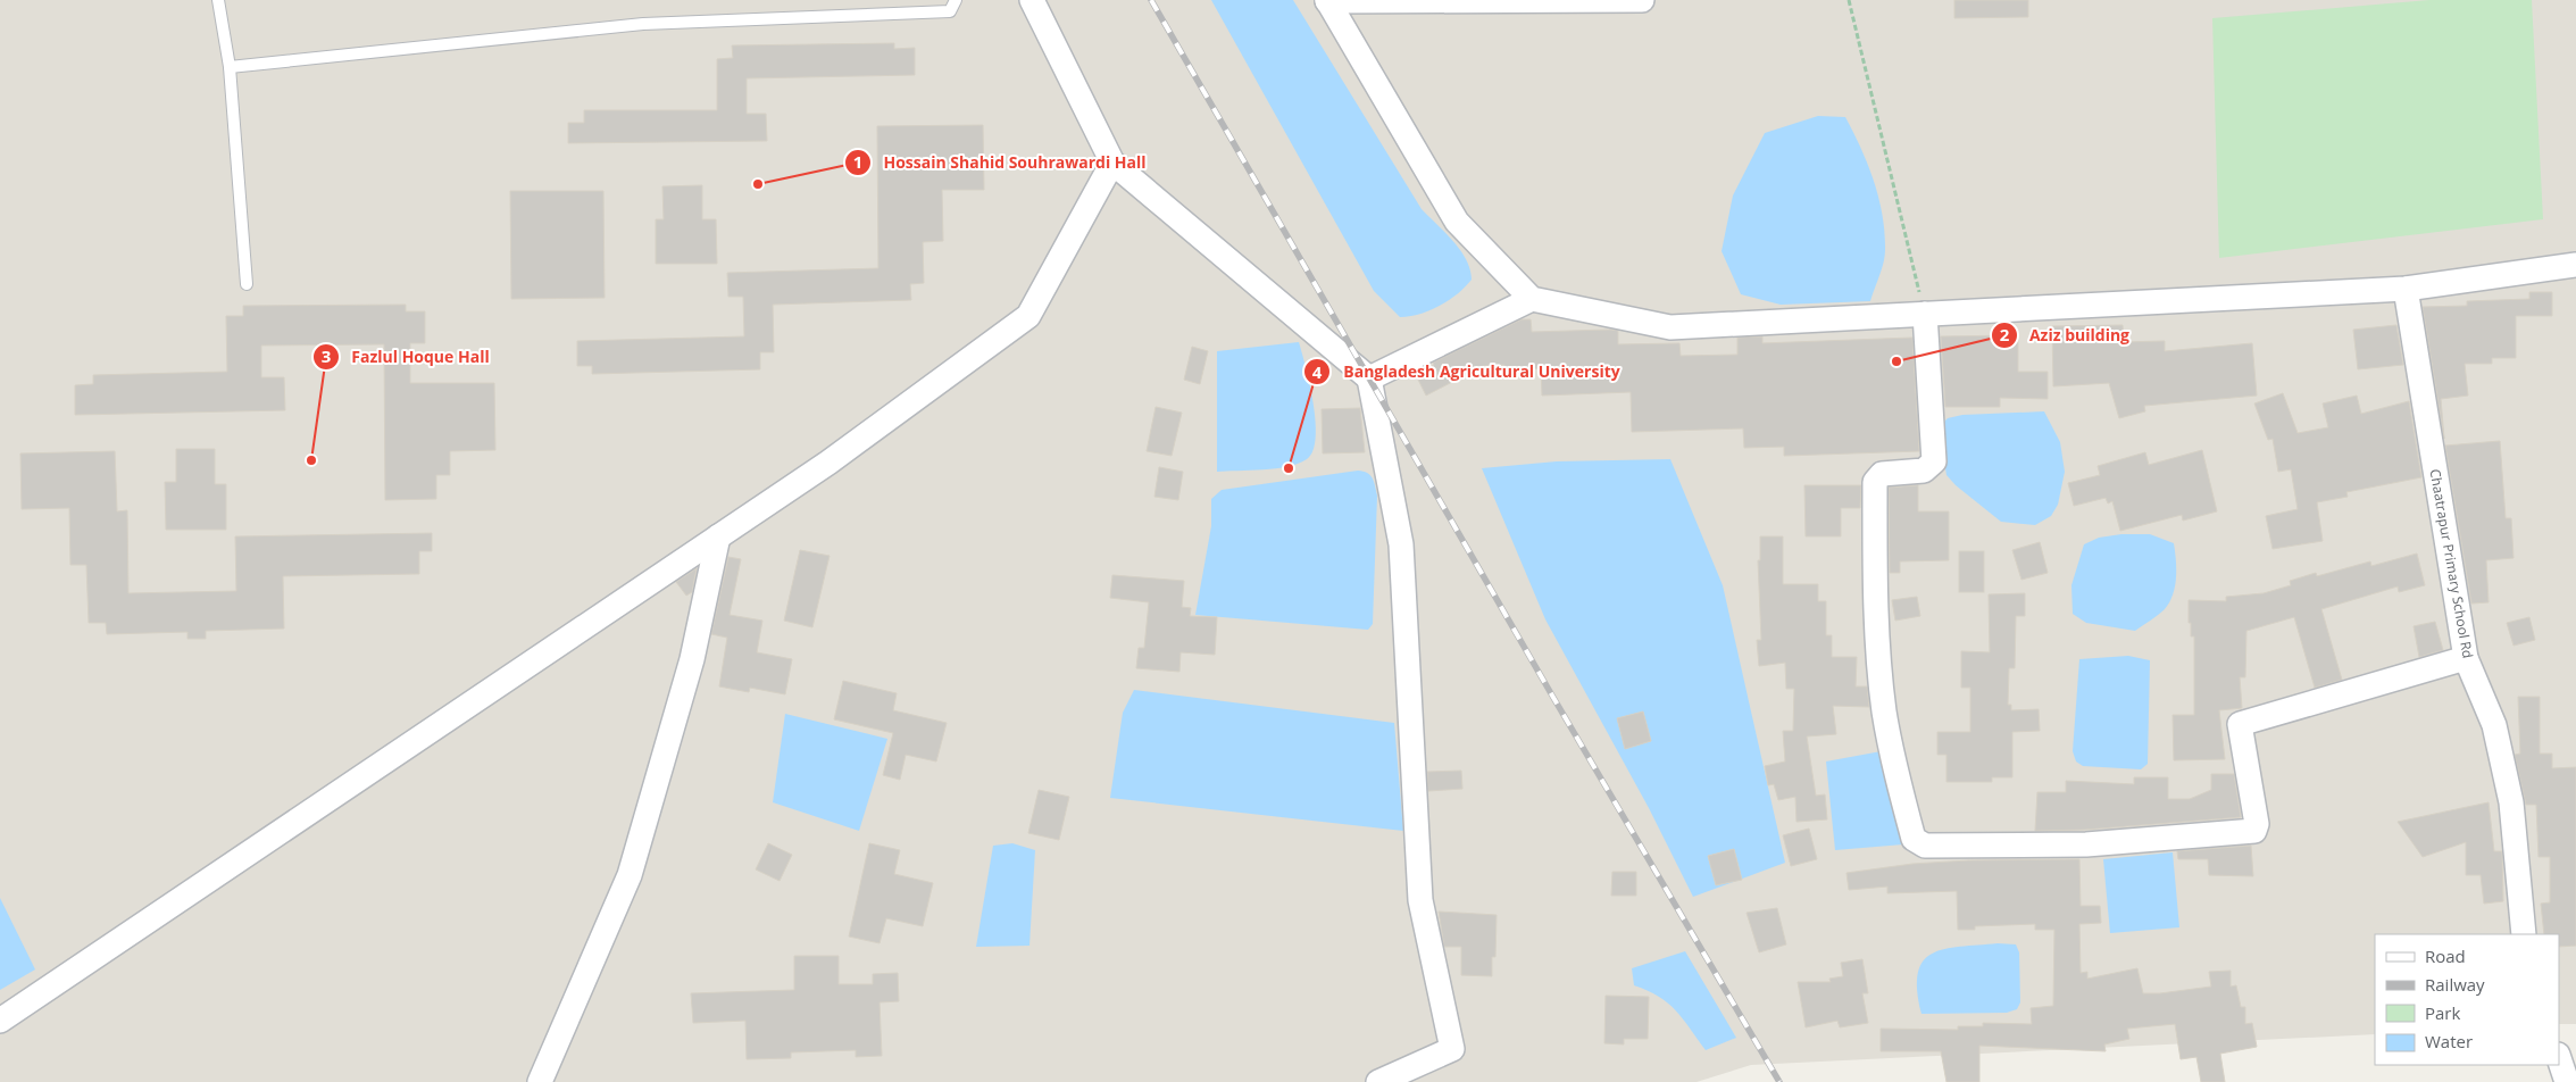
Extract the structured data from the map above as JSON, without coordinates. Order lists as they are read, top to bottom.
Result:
{
  "streets": {
    "street": ["Chaatrapur Primary School Rd"]
  },
  "places": [
    "Hossain Shahid Souhrawardi Hall",
    "Aziz building",
    "Fazlul Hoque Hall",
    "Bangladesh Agricultural University"
  ],
  "legend": [
    "Road",
    "Railway",
    "Park",
    "Water"
  ]
}
